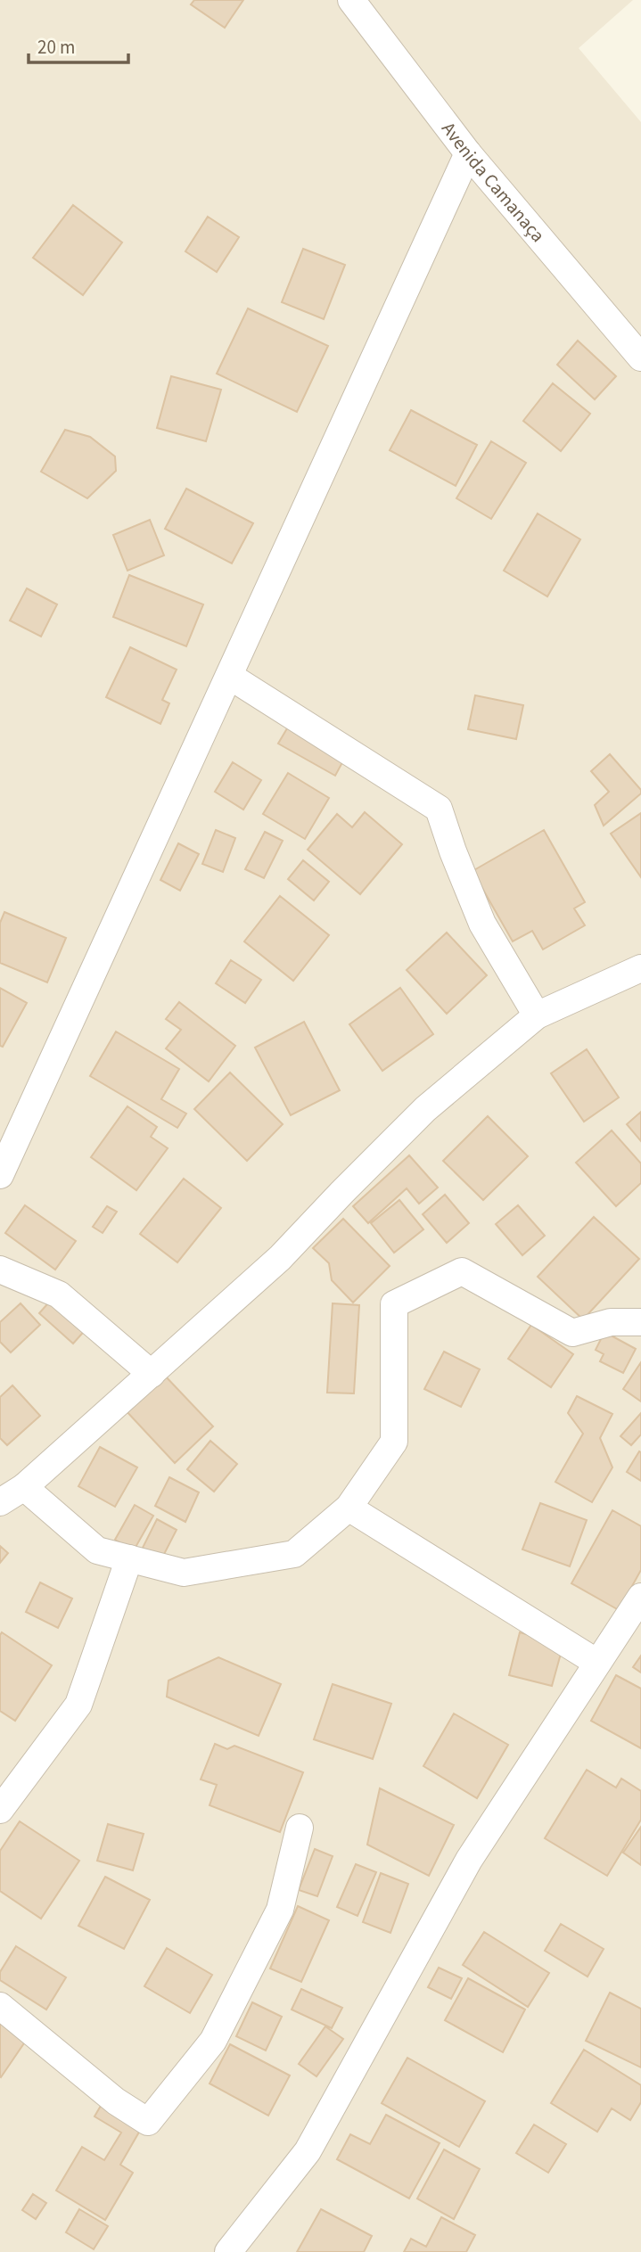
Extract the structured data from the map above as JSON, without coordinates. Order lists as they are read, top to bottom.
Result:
{
  "streets": {
    "street": ["Avenida Camanaça"]
  },
  "scale_bar": "20 m"
}
